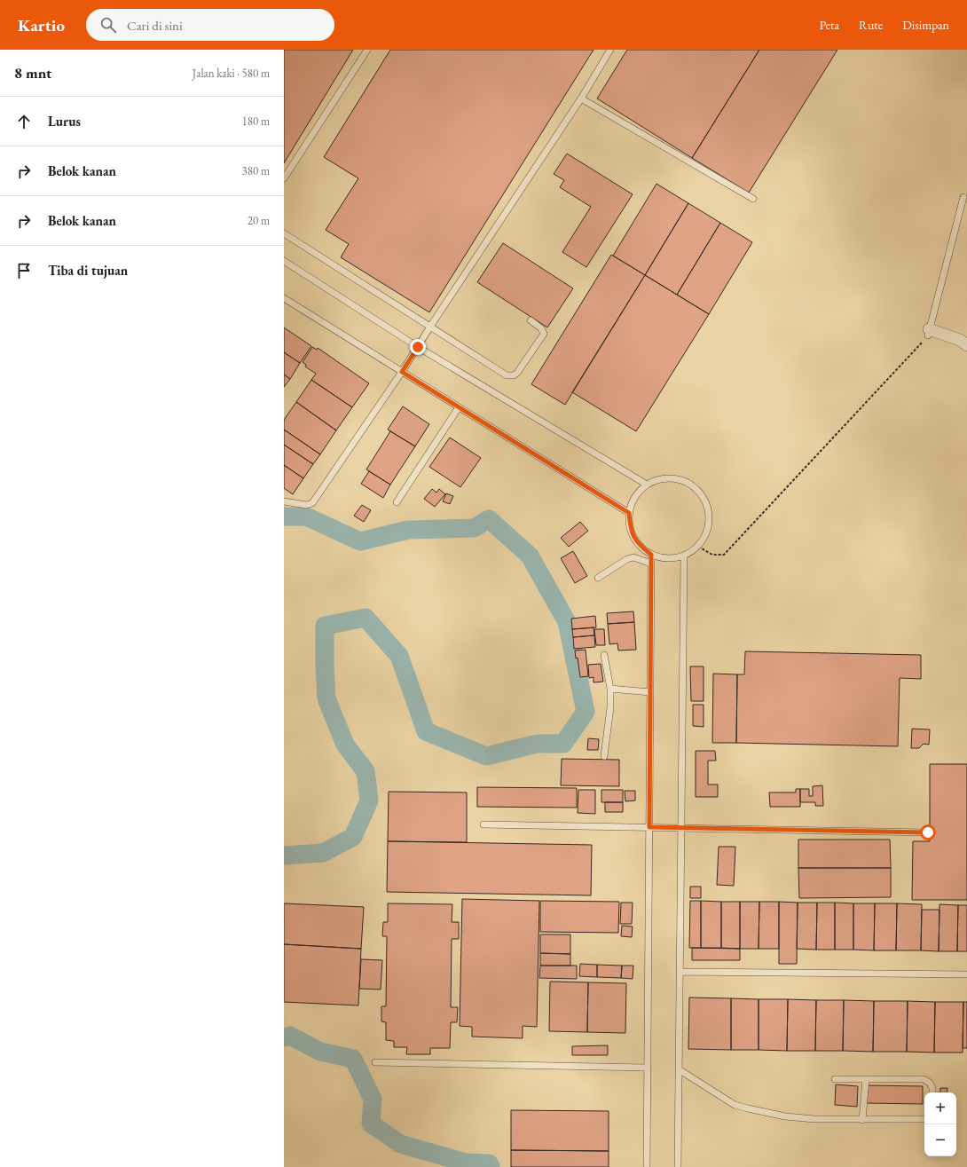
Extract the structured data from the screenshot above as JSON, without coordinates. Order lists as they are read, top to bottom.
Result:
{
  "page": {
    "header": "Kartio",
    "search": "Cari di sini",
    "nav": ["Peta", "Rute", "Disimpan"],
    "heading": ["8 mnt", "Jalan kaki · 580 m"],
    "list": [
      ["Lurus", "180 m"],
      ["Belok kanan", "380 m"],
      ["Belok kanan", "20 m"],
      "Tiba di tujuan"
    ],
    "map_buttons": ["+", "−"]
  }
}
